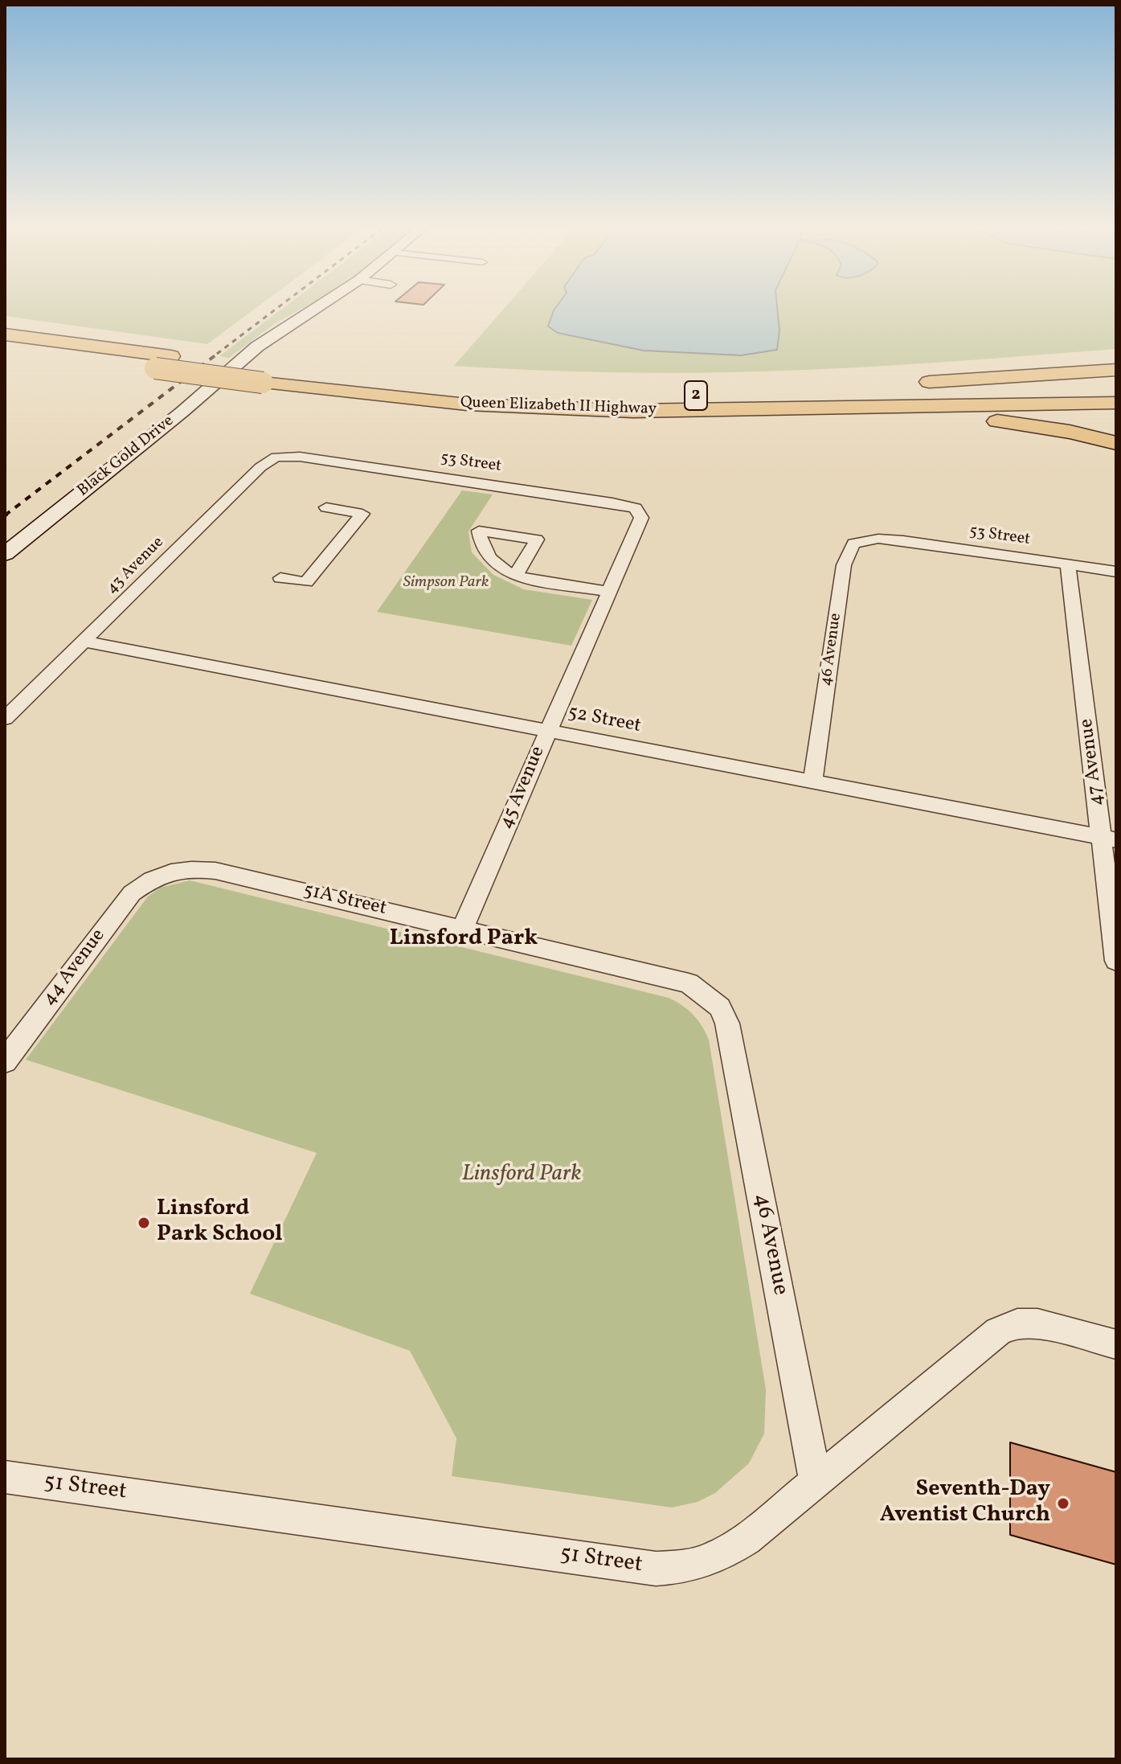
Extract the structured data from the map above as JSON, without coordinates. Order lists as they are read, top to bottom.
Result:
{
  "streets": {
    "highway": ["2", "Queen Elizabeth II Highway"],
    "main road": ["Black Gold Drive"],
    "street": [
      "53 Street",
      "43 Avenue",
      "46 Avenue",
      "52 Street",
      "47 Avenue",
      "45 Avenue",
      "51A Street",
      "44 Avenue",
      "51 Street"
    ]
  },
  "crossings": [
    ["53 Street", "43 Avenue"],
    ["53 Street", "46 Avenue"],
    ["53 Street", "47 Avenue"],
    ["53 Street", "45 Avenue"],
    ["43 Avenue", "52 Street"],
    ["46 Avenue", "52 Street"],
    ["46 Avenue", "51A Street"],
    ["46 Avenue", "51 Street"],
    ["52 Street", "47 Avenue"],
    ["52 Street", "45 Avenue"],
    ["45 Avenue", "51A Street"],
    ["51A Street", "44 Avenue"]
  ],
  "districts": ["Linsford Park"],
  "parks": ["Simpson Park", "Linsford Park"],
  "places": ["Linsford Park School", "Seventh-Day Aventist Church"]
}
